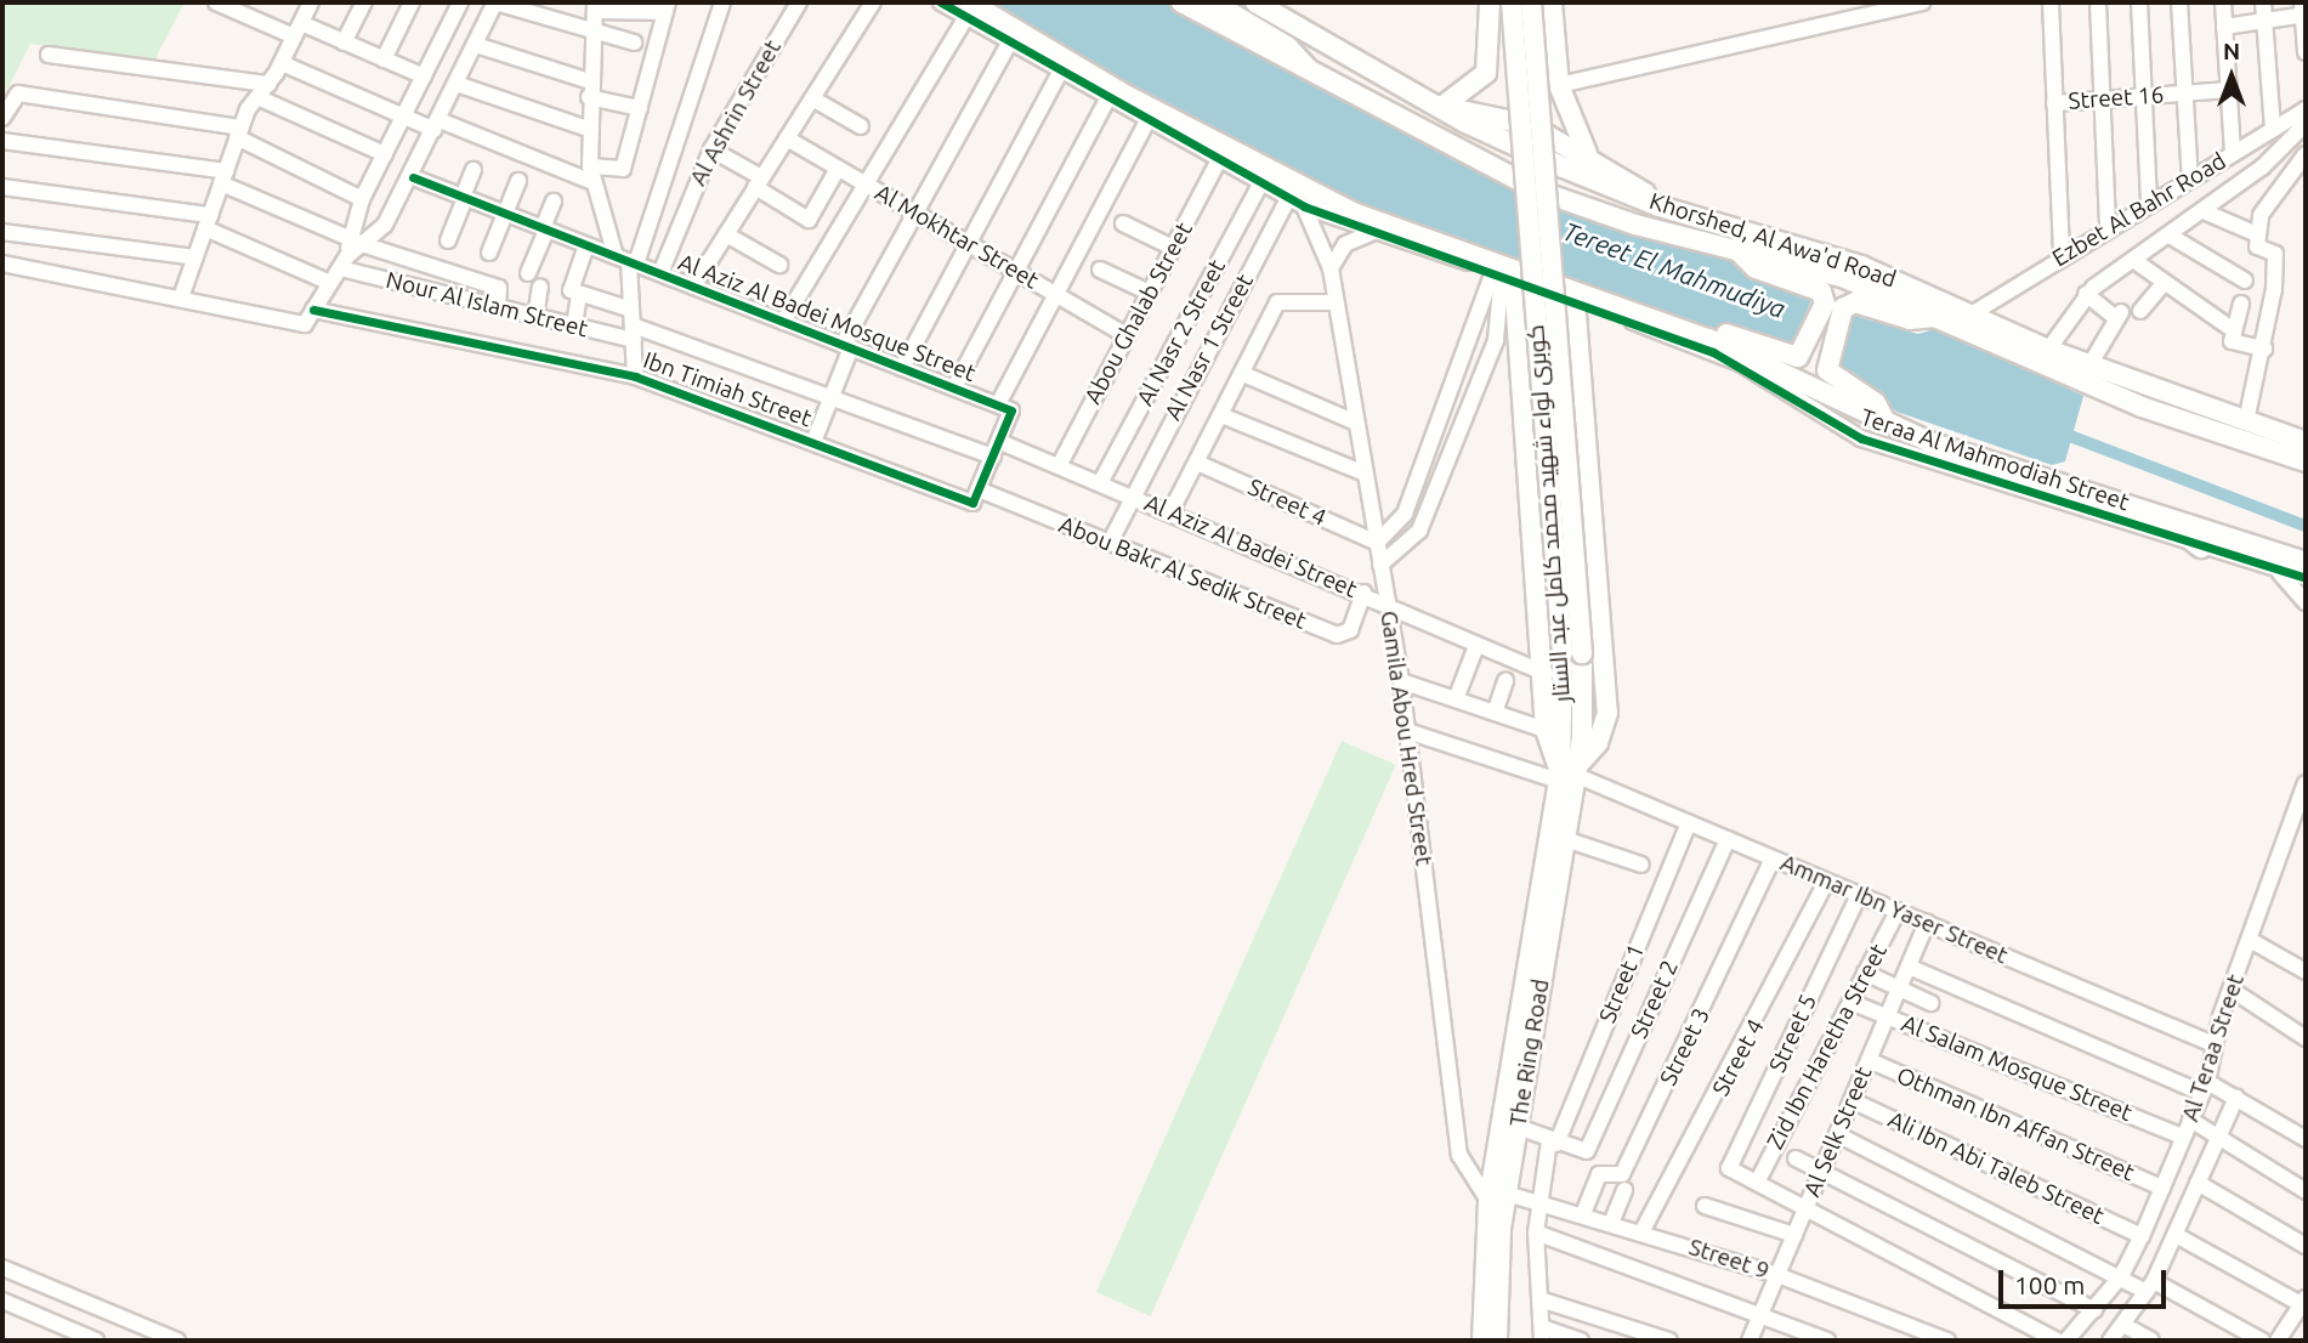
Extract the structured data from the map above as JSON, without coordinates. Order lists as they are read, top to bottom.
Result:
{
  "streets": {
    "main road": ["Khorshed, Al Awa'd Road", "كوبرى لواء شهيد محمد كامل عبد الستار", "The Ring Road"],
    "street": [
      "Street 16",
      "Al Ashrin Street",
      "Ezbet Al Bahr Road",
      "Al Mokhtar Street",
      "Nour Al Islam Street",
      "Abou Ghalab Street",
      "Al Aziz Al Badei Mosque Street",
      "Al Nasr 2 Street",
      "Al Nasr 1 Street",
      "Ibn Timiah Street",
      "Teraa Al Mahmodiah Street",
      "Street 4",
      "Al Aziz Al Badei Street",
      "Abou Bakr Al Sedik Street",
      "Gamila Abou Hred Street",
      "Ammar Ibn Yaser Street",
      "Street 1",
      "Street 2",
      "Street 5",
      "Street 3",
      "Zid Ibn Haretha Street",
      "Al Teraa Street",
      "Al Salam Mosque Street",
      "Othman Ibn Affan Street",
      "Al Selk Street",
      "Ali Ibn Abi Taleb Street",
      "Street 9"
    ]
  },
  "crossings": [
    ["Al Ashrin Street", "Al Aziz Al Badei Mosque Street"],
    ["Ezbet Al Bahr Road", "Khorshed, Al Awa'd Road"],
    ["Al Mokhtar Street", "Abou Ghalab Street"],
    ["Nour Al Islam Street", "Al Aziz Al Badei Street"],
    ["Abou Ghalab Street", "Teraa Al Mahmodiah Street"],
    ["Abou Ghalab Street", "Al Aziz Al Badei Street"],
    ["Al Nasr 2 Street", "Teraa Al Mahmodiah Street"],
    ["Al Nasr 2 Street", "Al Aziz Al Badei Street"],
    ["Al Nasr 1 Street", "Teraa Al Mahmodiah Street"],
    ["Al Nasr 1 Street", "Al Aziz Al Badei Street"],
    ["Al Nasr 1 Street", "Abou Bakr Al Sedik Street"],
    ["Ibn Timiah Street", "Abou Bakr Al Sedik Street"],
    ["Teraa Al Mahmodiah Street", "Gamila Abou Hred Street"],
    ["Street 4", "Gamila Abou Hred Street"],
    ["Street 4", "Ammar Ibn Yaser Street"],
    ["Street 4", "Street 9"],
    ["كوبرى لواء شهيد محمد كامل عبد الستار", "Ammar Ibn Yaser Street"],
    ["كوبرى لواء شهيد محمد كامل عبد الستار", "The Ring Road"],
    ["Al Aziz Al Badei Street", "Abou Bakr Al Sedik Street"],
    ["Al Aziz Al Badei Street", "Gamila Abou Hred Street"],
    ["Gamila Abou Hred Street", "Ammar Ibn Yaser Street"],
    ["Gamila Abou Hred Street", "The Ring Road"],
    ["Gamila Abou Hred Street", "Street 9"],
    ["Ammar Ibn Yaser Street", "Street 1"],
    ["Ammar Ibn Yaser Street", "Street 2"],
    ["Ammar Ibn Yaser Street", "Street 5"],
    ["Ammar Ibn Yaser Street", "Street 3"],
    ["Ammar Ibn Yaser Street", "Zid Ibn Haretha Street"],
    ["Ammar Ibn Yaser Street", "Al Teraa Street"],
    ["Ammar Ibn Yaser Street", "The Ring Road"],
    ["Ammar Ibn Yaser Street", "Al Selk Street"],
    ["Street 1", "Street 2"],
    ["Street 1", "Street 9"],
    ["Street 5", "Zid Ibn Haretha Street"],
    ["Street 3", "Street 9"],
    ["Zid Ibn Haretha Street", "Al Salam Mosque Street"],
    ["Al Teraa Street", "Al Salam Mosque Street"],
    ["Al Teraa Street", "Othman Ibn Affan Street"],
    ["Al Teraa Street", "Ali Ibn Abi Taleb Street"],
    ["The Ring Road", "Street 9"],
    ["Al Salam Mosque Street", "Al Selk Street"],
    ["Othman Ibn Affan Street", "Al Selk Street"],
    ["Al Selk Street", "Ali Ibn Abi Taleb Street"],
    ["Al Selk Street", "Street 9"]
  ],
  "water": ["Tereet El Mahmudiya"],
  "scale_bar": "100 m",
  "north": "top"
}
